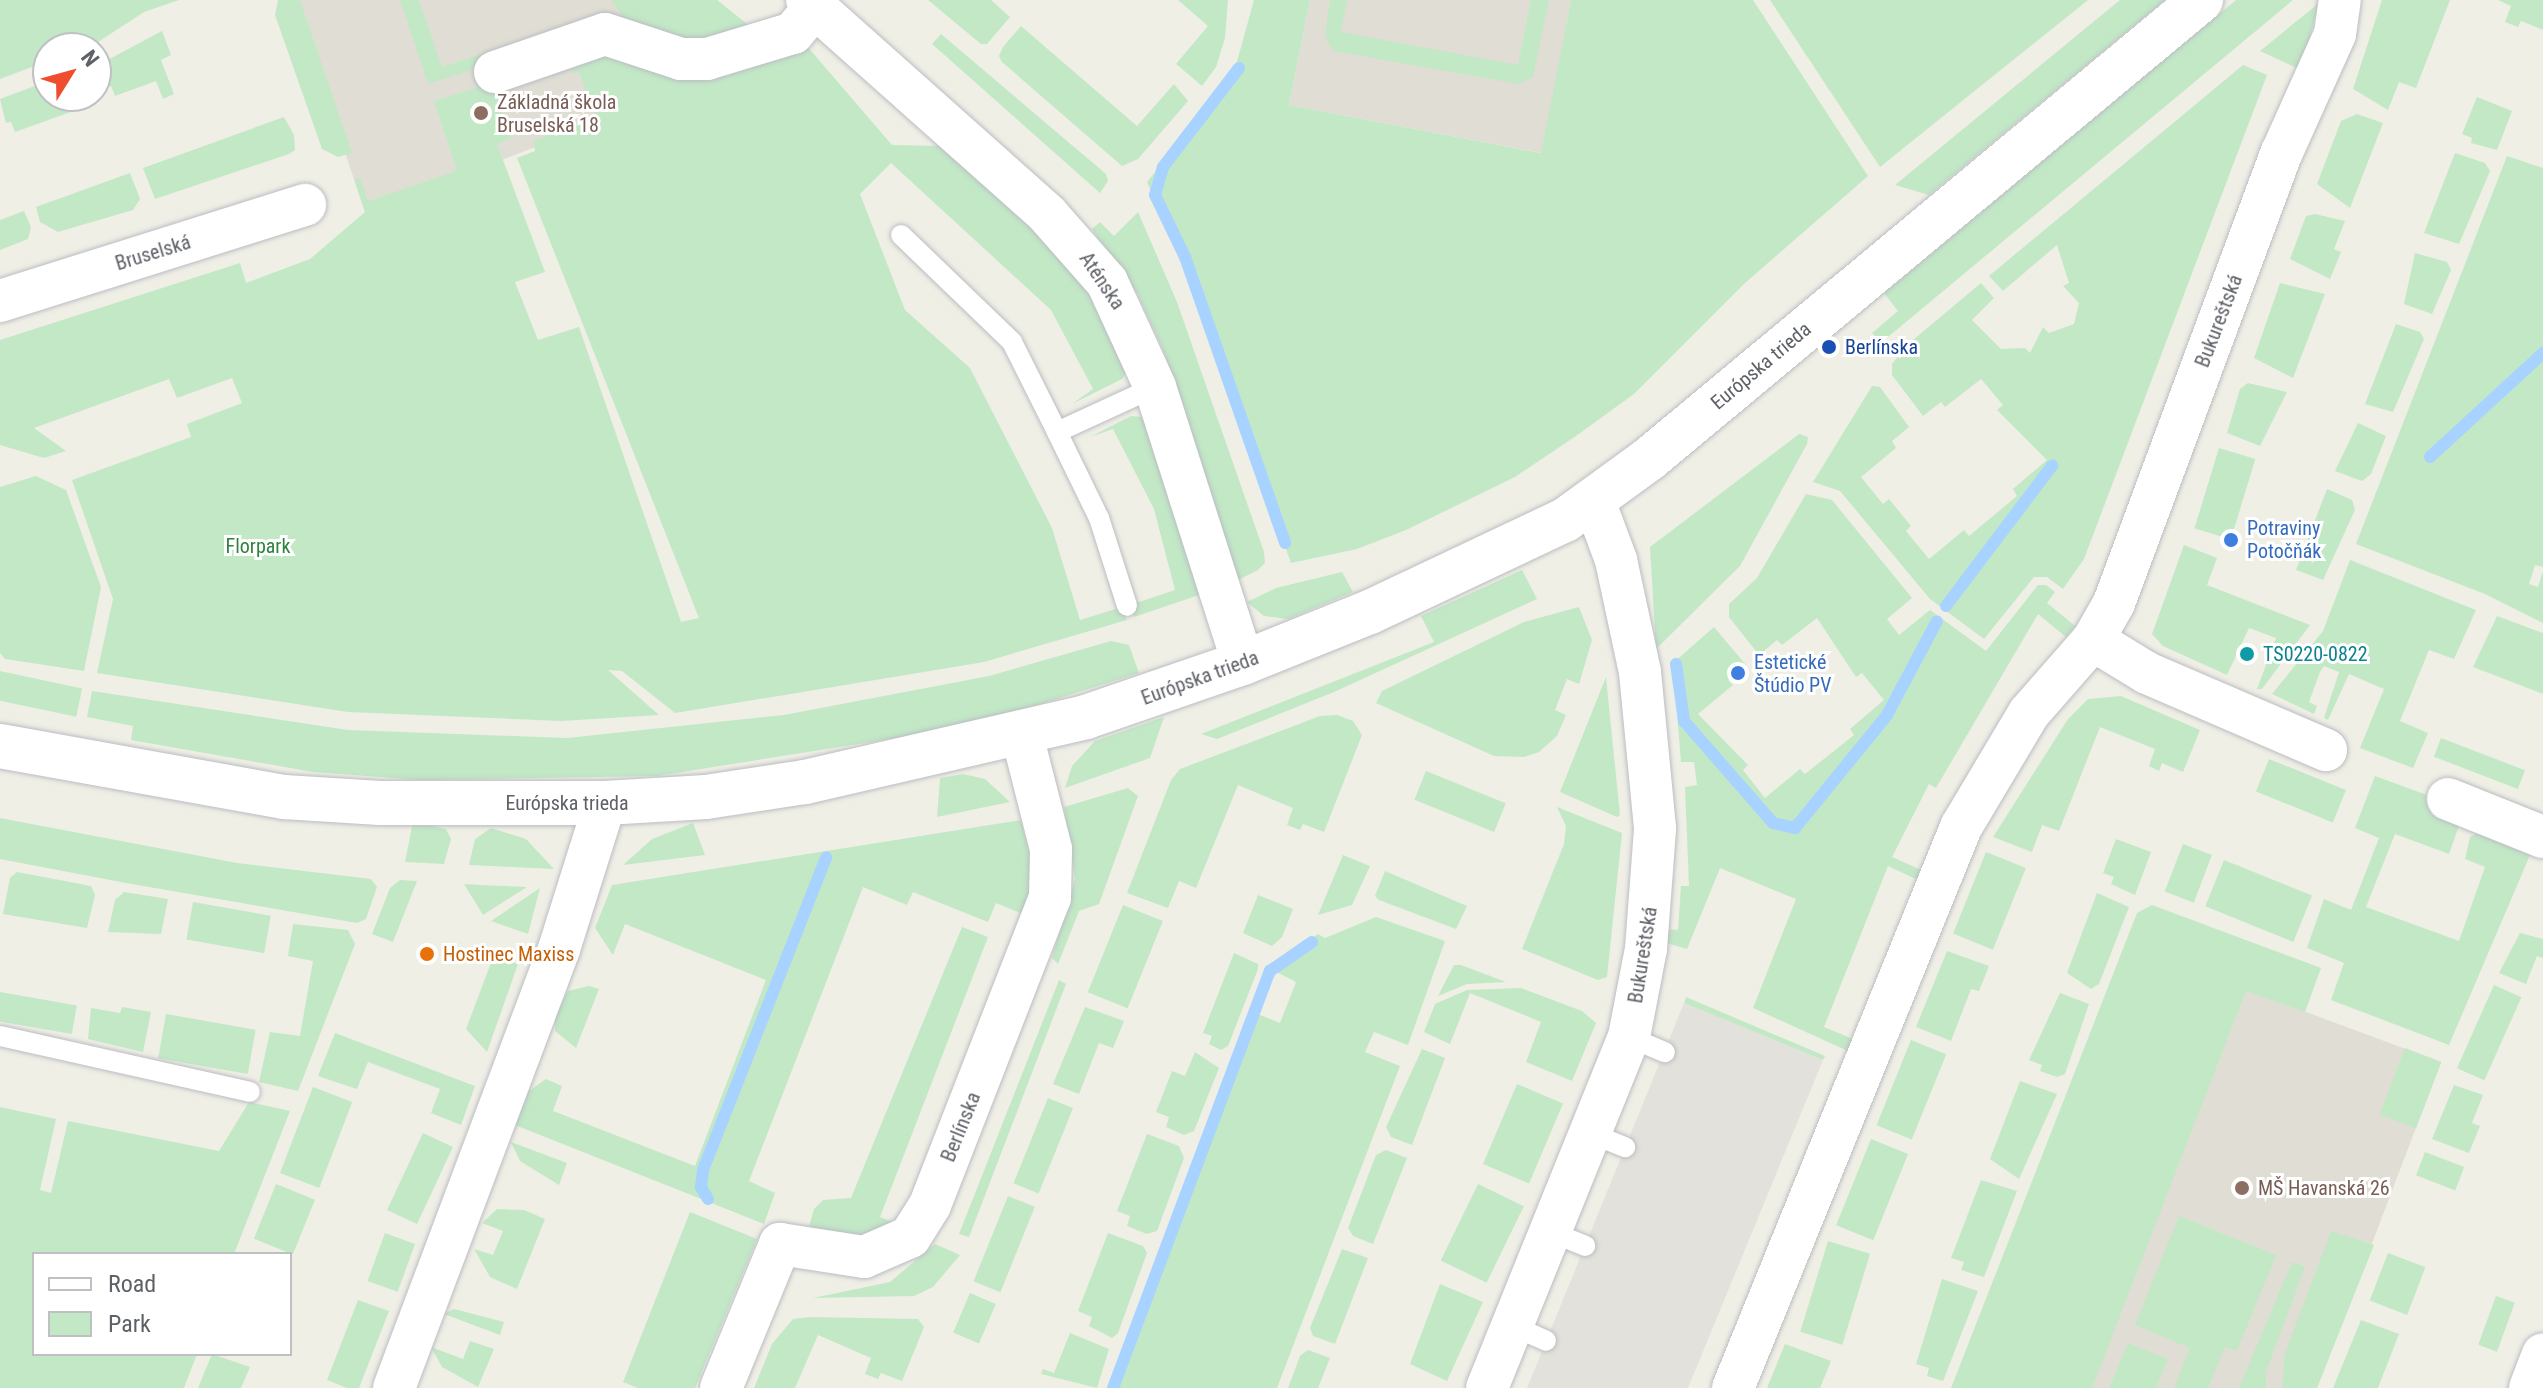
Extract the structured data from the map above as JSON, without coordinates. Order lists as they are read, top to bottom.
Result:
{
  "streets": {
    "street": [
      "Bruselská",
      "Aténska",
      "Bukureštská",
      "Európska trieda",
      "Berlínska"
    ]
  },
  "crossings": [
    ["Aténska", "Európska trieda"],
    ["Bukureštská", "Európska trieda"],
    ["Európska trieda", "Berlínska"]
  ],
  "parks": ["Florpark"],
  "places": [
    "Základná škola Bruselská 18",
    "Berlínska",
    "Potraviny Potočňák",
    "TS0220-0822",
    "Estetické Štúdio PV",
    "Hostinec Maxiss",
    "MŠ Havanská 26"
  ],
  "legend": ["Road", "Park"],
  "north": "top right"
}
